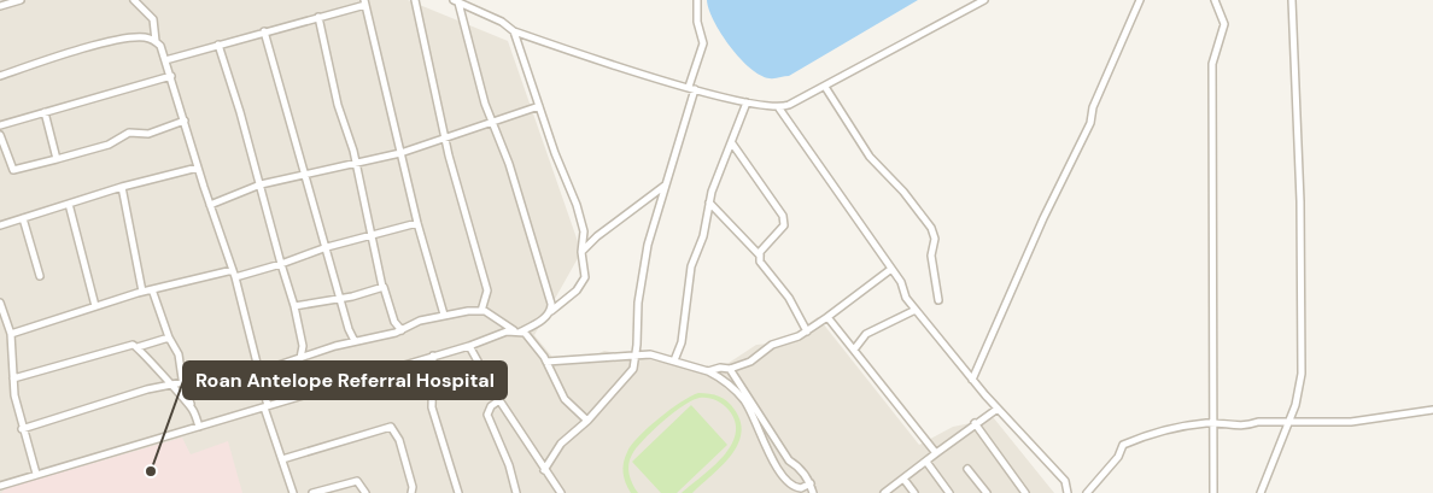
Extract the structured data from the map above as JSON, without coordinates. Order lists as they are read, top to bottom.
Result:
{
  "places": ["Roan Antelope Referral Hospital"]
}
